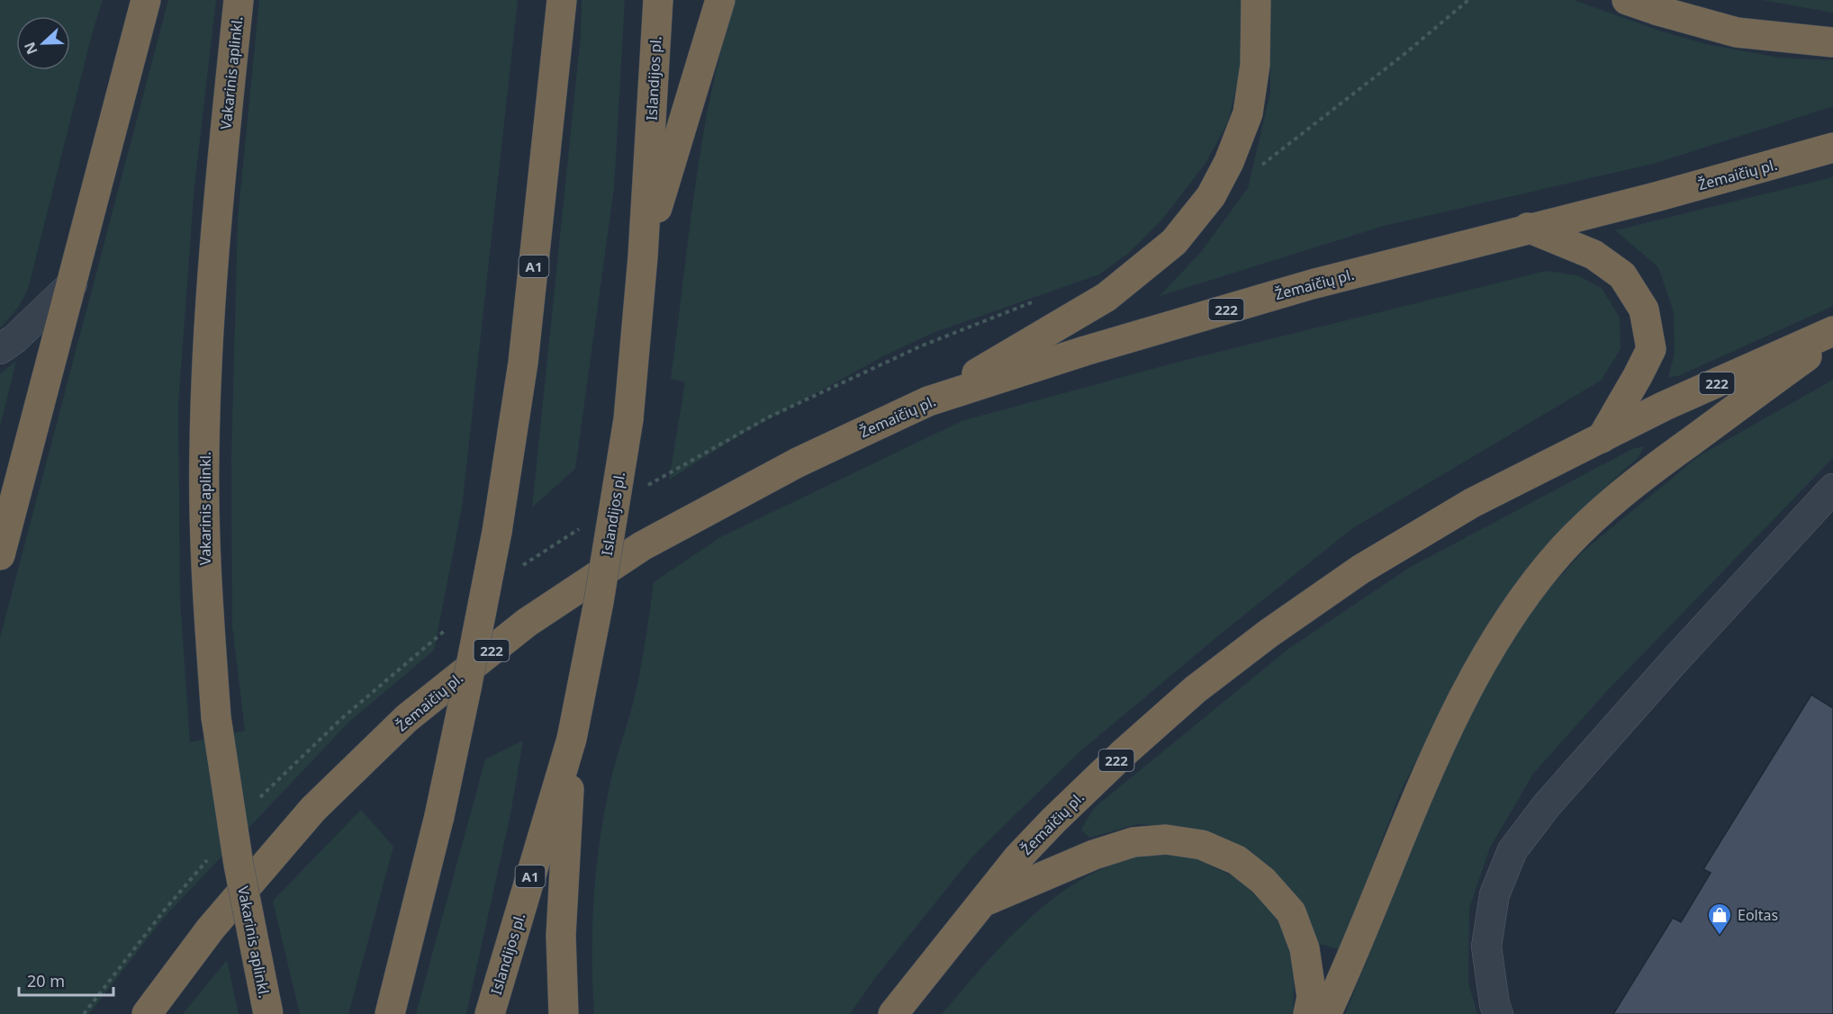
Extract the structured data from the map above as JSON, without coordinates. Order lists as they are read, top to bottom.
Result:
{
  "streets": {
    "highway": [
      "Vakarinis aplinkl.",
      "Islandijos pl.",
      "Žemaičių pl.",
      "A1",
      "222"
    ]
  },
  "places": {
    "shop": ["Eoltas"]
  },
  "scale_bar": "20 m",
  "north": "left"
}
